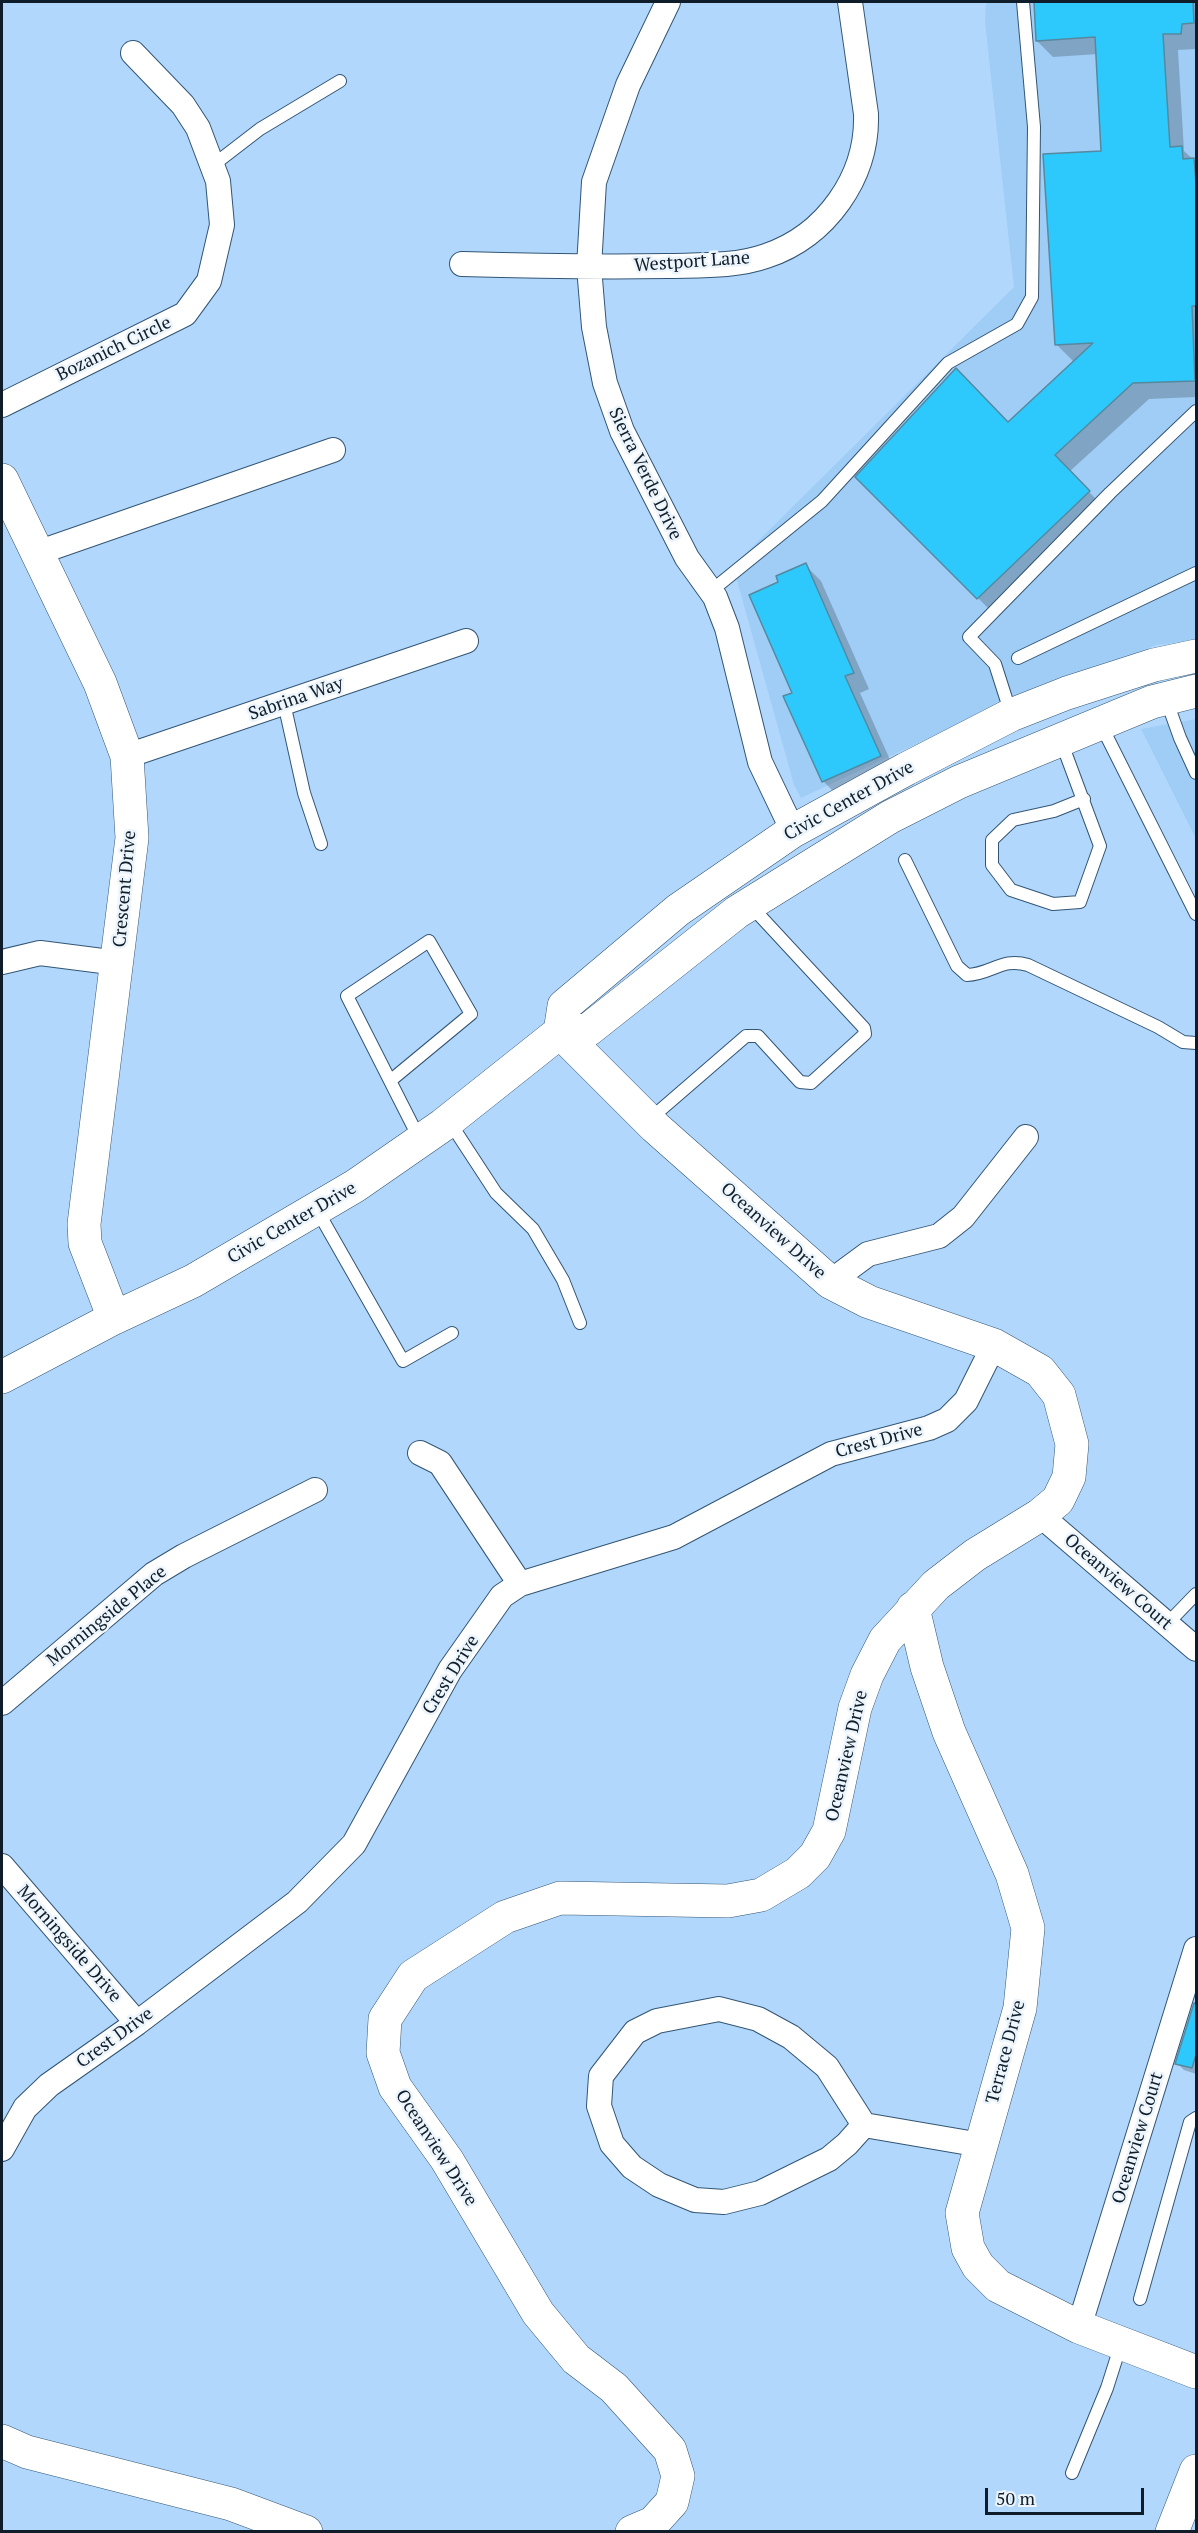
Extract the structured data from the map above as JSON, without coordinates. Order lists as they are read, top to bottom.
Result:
{
  "streets": {
    "street": [
      "Westport Lane",
      "Bozanich Circle",
      "Sierra Verde Drive",
      "Sabrina Way",
      "Civic Center Drive",
      "Crescent Drive",
      "Oceanview Drive",
      "Crest Drive",
      "Oceanview Court",
      "Morningside Place",
      "Morningside Drive",
      "Terrace Drive"
    ]
  },
  "crossings": [
    ["Westport Lane", "Sierra Verde Drive"],
    ["Sierra Verde Drive", "Civic Center Drive"],
    ["Sabrina Way", "Crescent Drive"],
    ["Civic Center Drive", "Crescent Drive"],
    ["Civic Center Drive", "Oceanview Drive"],
    ["Oceanview Drive", "Crest Drive"],
    ["Oceanview Drive", "Oceanview Court"],
    ["Oceanview Drive", "Terrace Drive"],
    ["Crest Drive", "Morningside Drive"],
    ["Oceanview Court", "Terrace Drive"]
  ],
  "scale_bar": "50 m"
}
